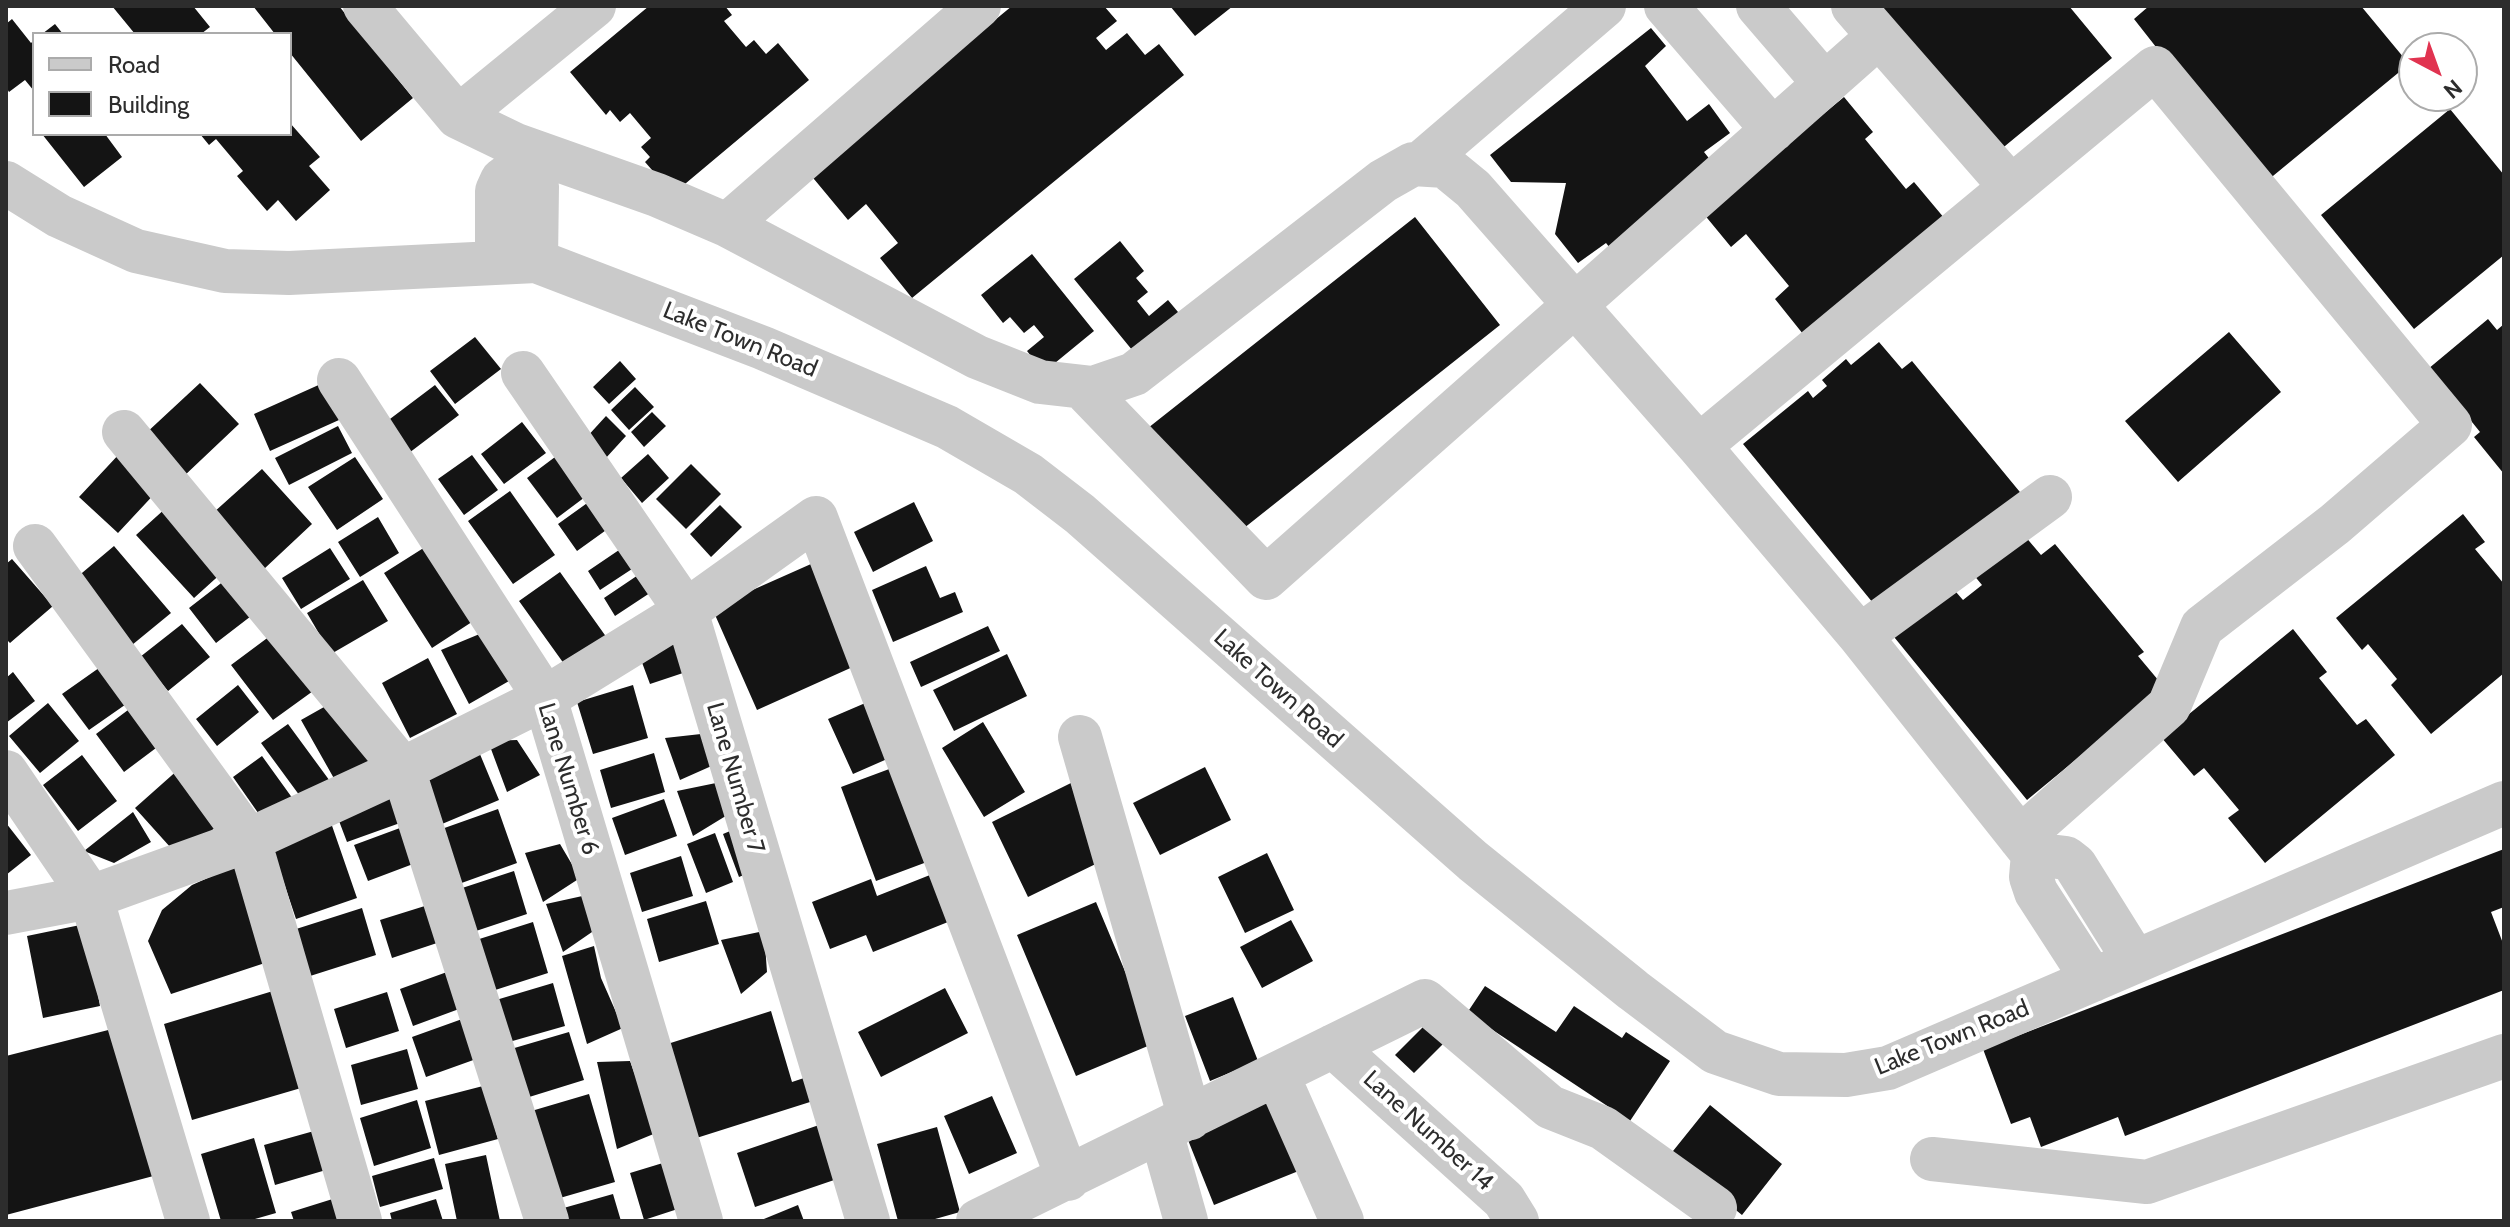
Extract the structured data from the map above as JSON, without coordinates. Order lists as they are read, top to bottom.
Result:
{
  "streets": {
    "street": [
      "Lake Town Road",
      "Lane Number 7",
      "Lane Number 6",
      "Lane Number 14"
    ]
  },
  "legend": ["Road", "Building"],
  "north": "bottom right"
}
